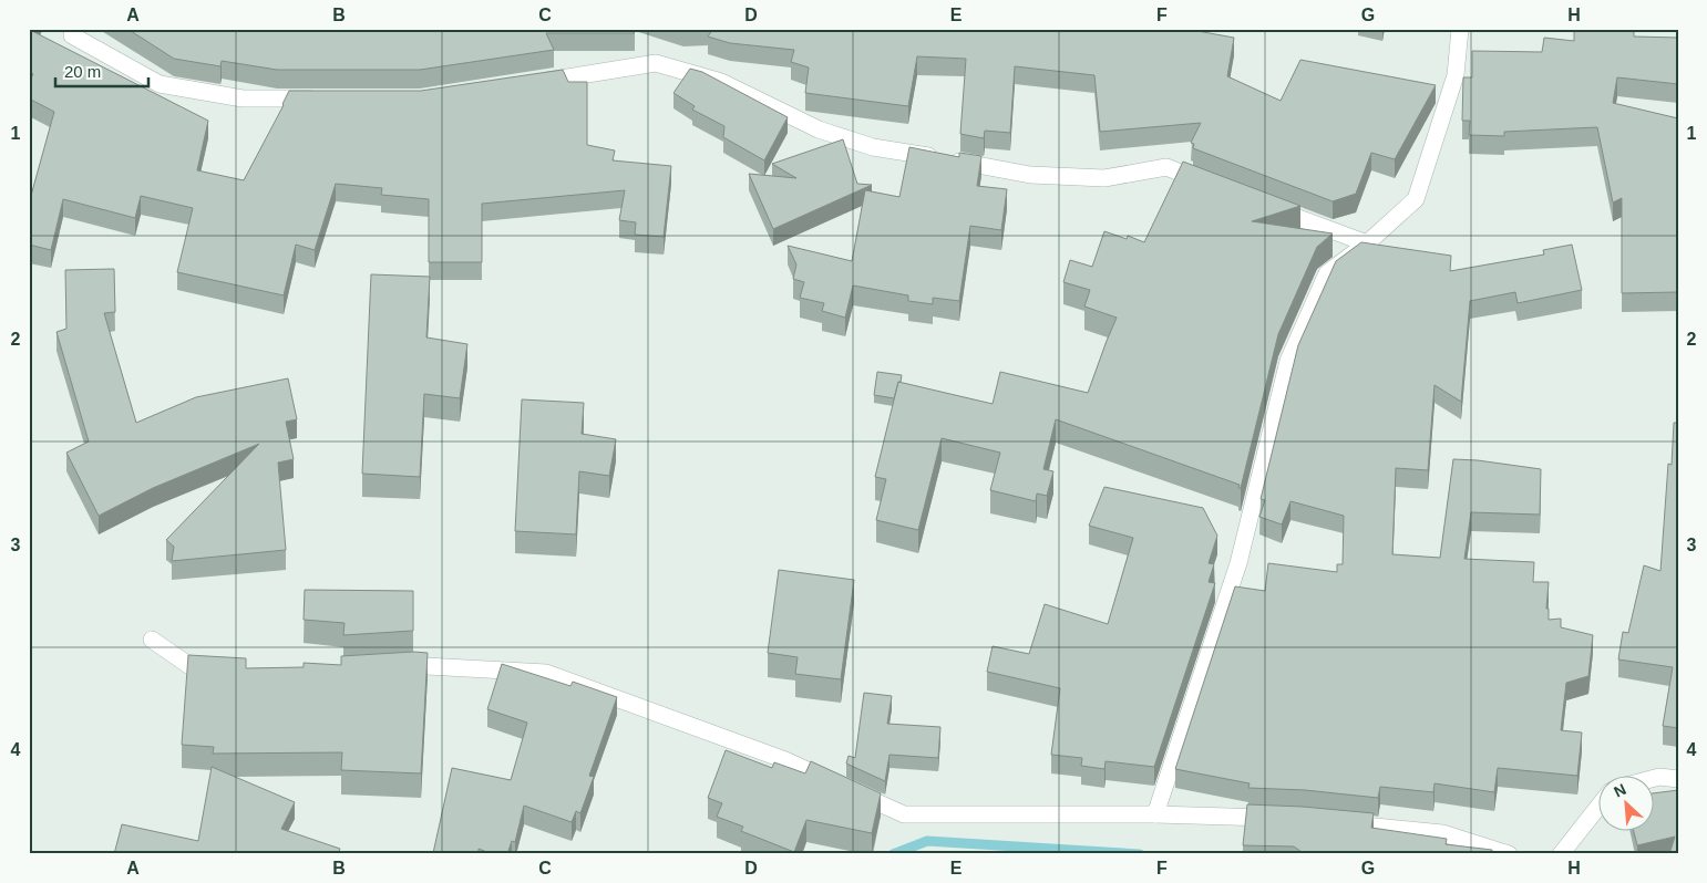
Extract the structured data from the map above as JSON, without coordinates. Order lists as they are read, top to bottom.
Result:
{
  "scale_bar": "20 m",
  "north": "top left",
  "grid": {
    "columns": [
      "A",
      "B",
      "C",
      "D",
      "E",
      "F",
      "G",
      "H"
    ],
    "rows": [
      "1",
      "2",
      "3",
      "4"
    ]
  }
}
